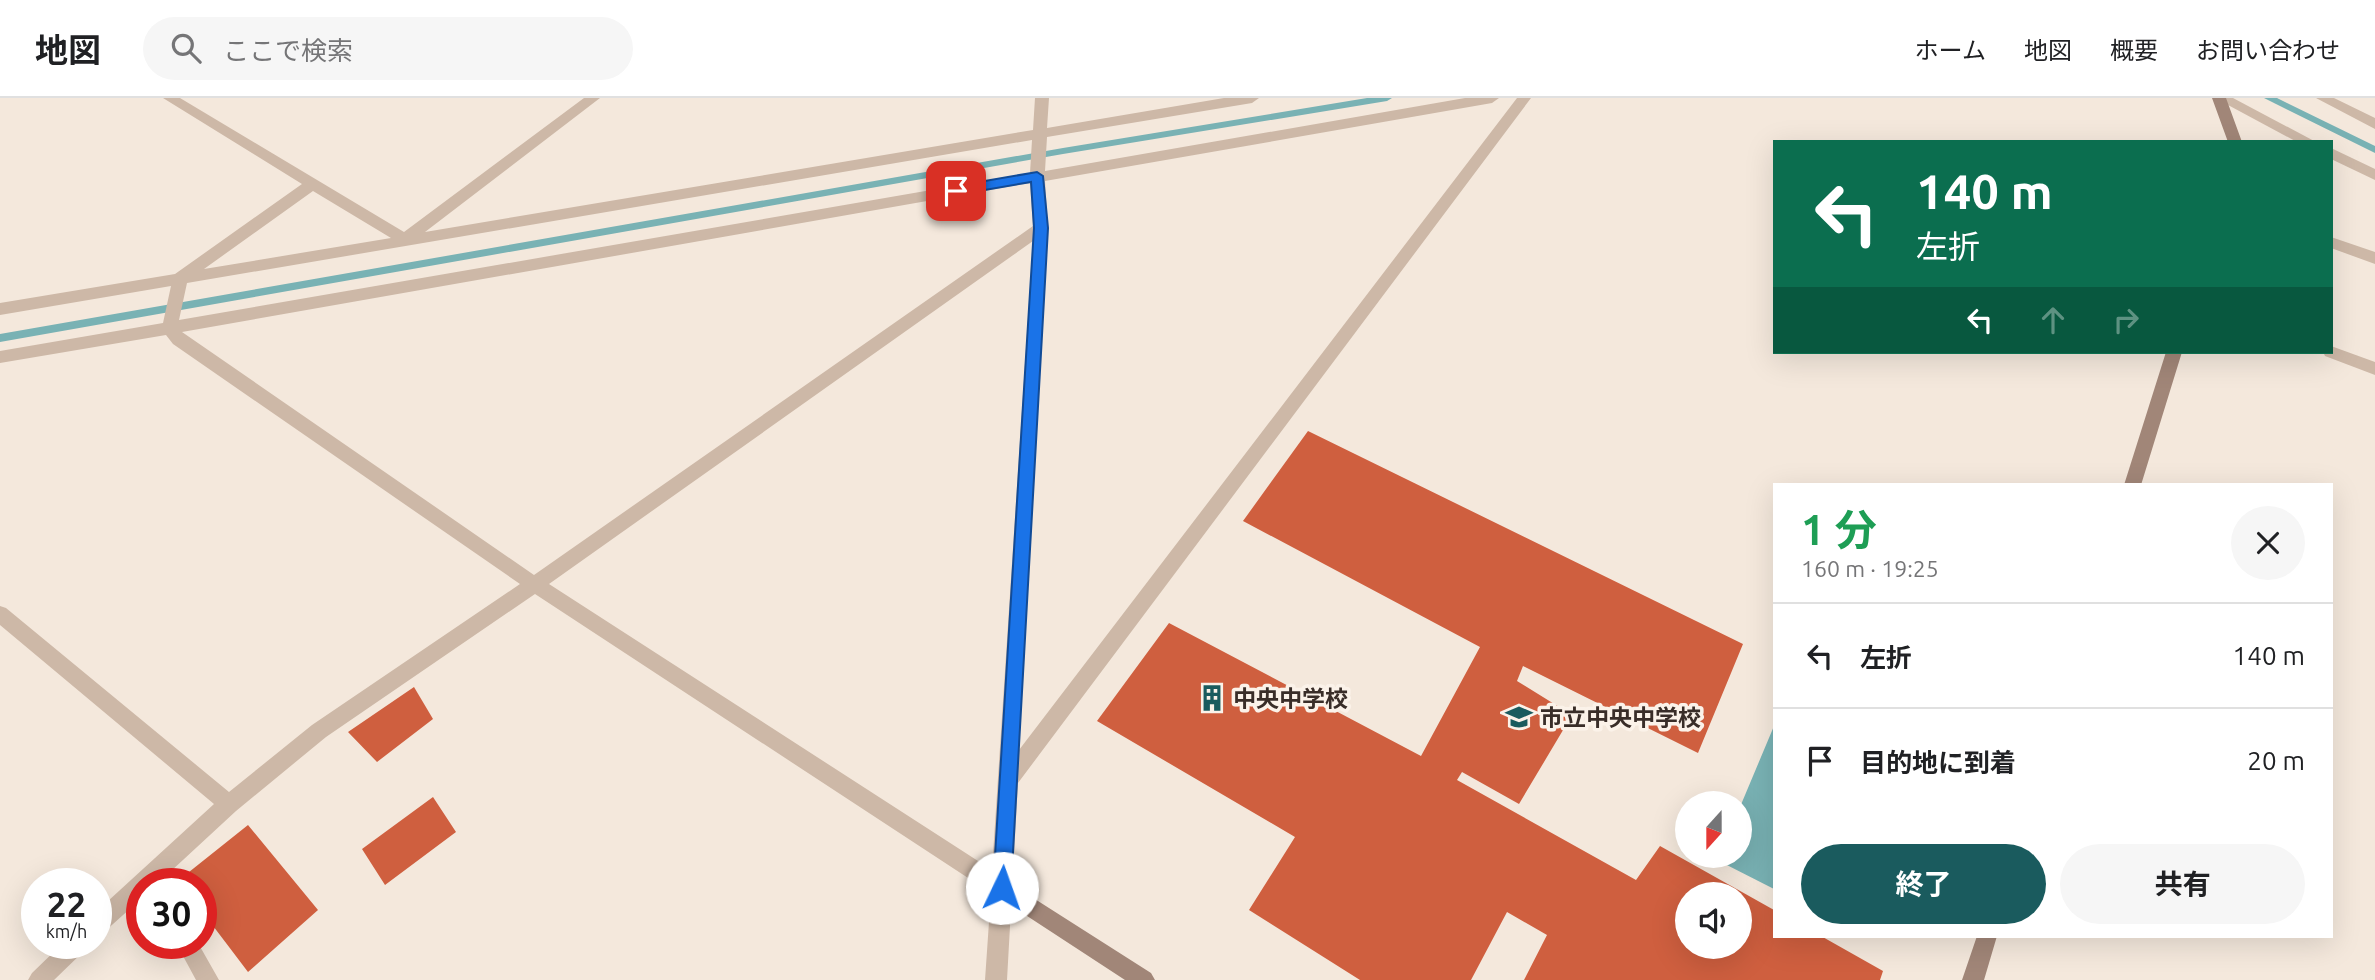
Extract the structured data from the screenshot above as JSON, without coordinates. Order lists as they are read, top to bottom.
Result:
{
  "places": {
    "building": ["中央中学校"],
    "school or university": ["市立中央中学校"]
  },
  "north": "bottom",
  "page": {
    "header": "地図",
    "search": "ここで検索",
    "nav": [
      "ホーム",
      "地図",
      "概要",
      "お問い合わせ"
    ],
    "turn": ["140 m", "左折"],
    "heading": ["1 分", "160 m · 19:25"],
    "list": [
      {
        "name": "左折",
        "value": "140 m"
      },
      {
        "name": "目的地に到着",
        "value": "20 m"
      }
    ],
    "buttons": ["終了", "共有"],
    "speed": "22 km/h",
    "limit": "30"
  }
}
